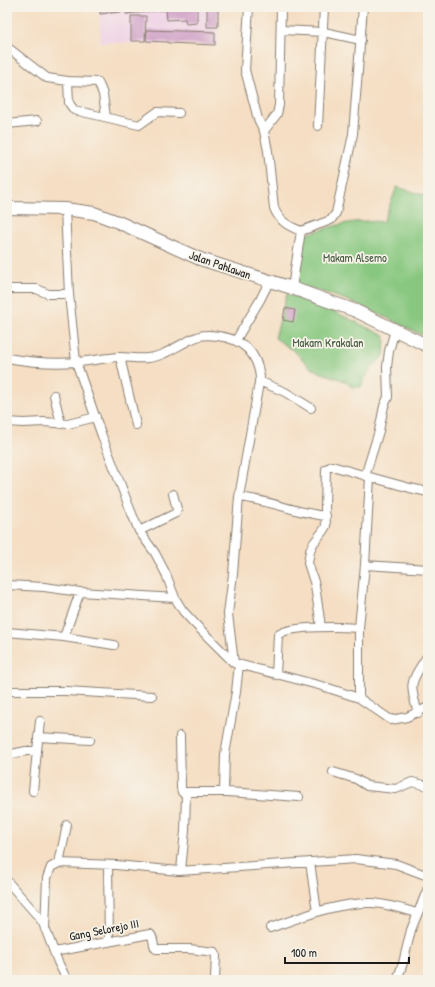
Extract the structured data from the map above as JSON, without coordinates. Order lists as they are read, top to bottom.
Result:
{
  "streets": {
    "main road": ["Jalan Pahlawan"],
    "street": ["Gang Selorejo III"]
  },
  "parks": ["Makam Alsemo", "Makam Krakalan"],
  "scale_bar": "100 m"
}
